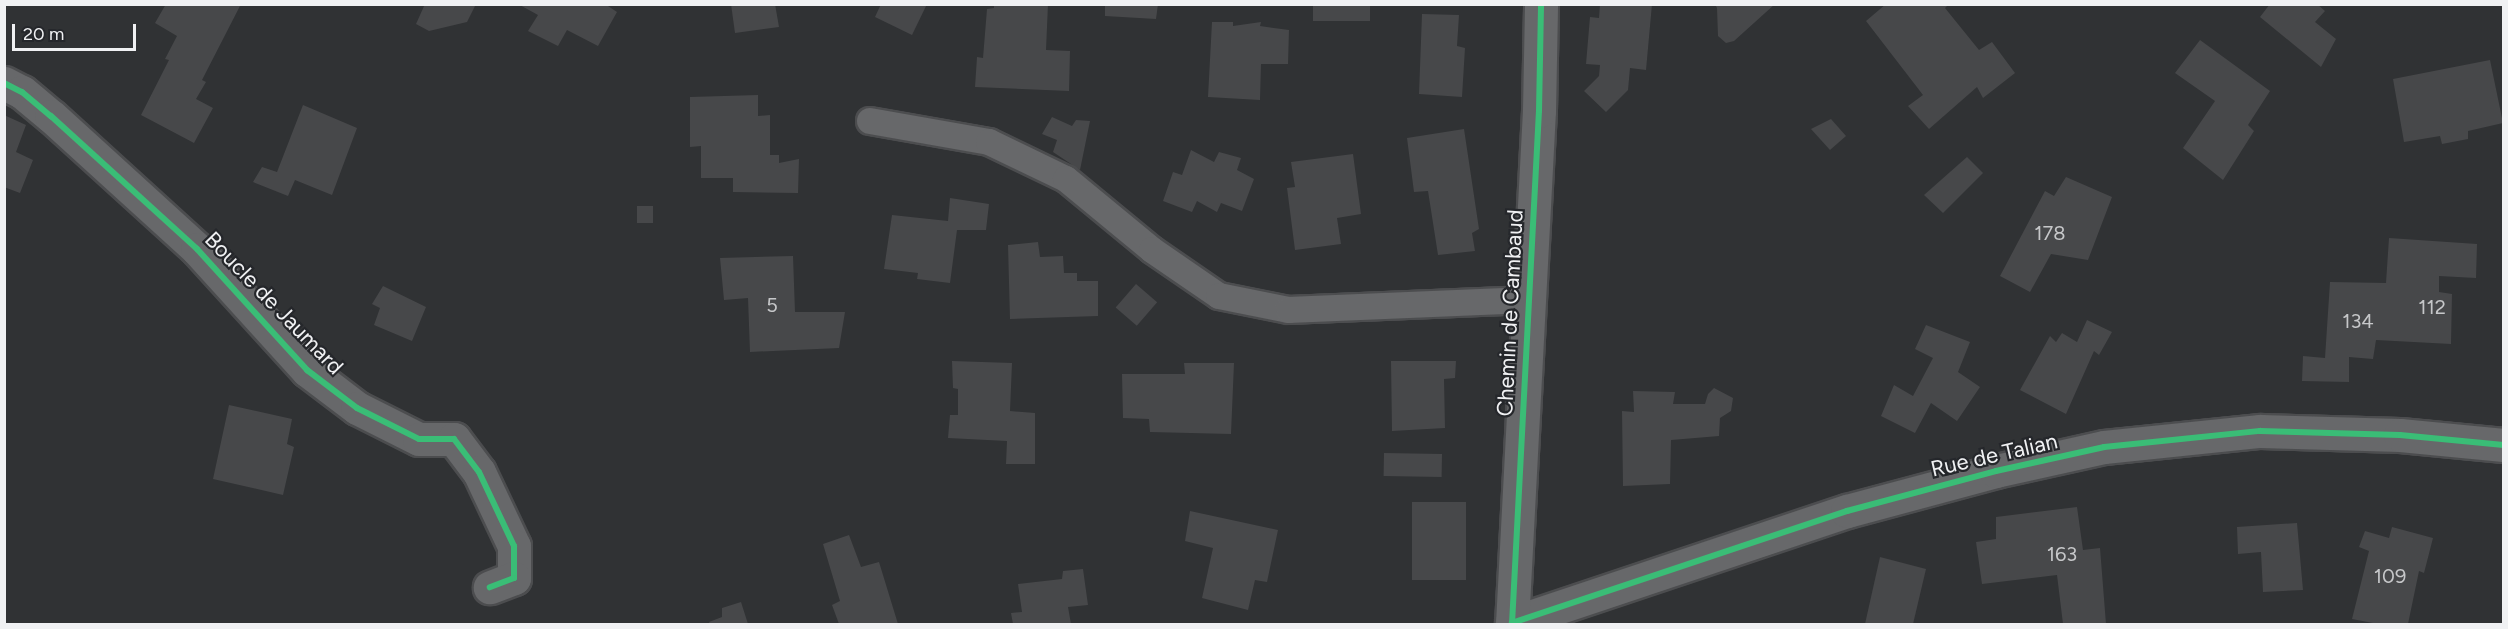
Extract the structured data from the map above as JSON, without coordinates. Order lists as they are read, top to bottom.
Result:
{
  "streets": {
    "street": ["Boucle de Jaumard", "Chemin de Cambaud", "Rue de Talian"]
  },
  "crossings": [
    ["Chemin de Cambaud", "Rue de Talian"]
  ],
  "house_numbers": [
    "178",
    "5",
    "112",
    "134",
    "163",
    "109"
  ],
  "scale_bar": "20 m"
}
